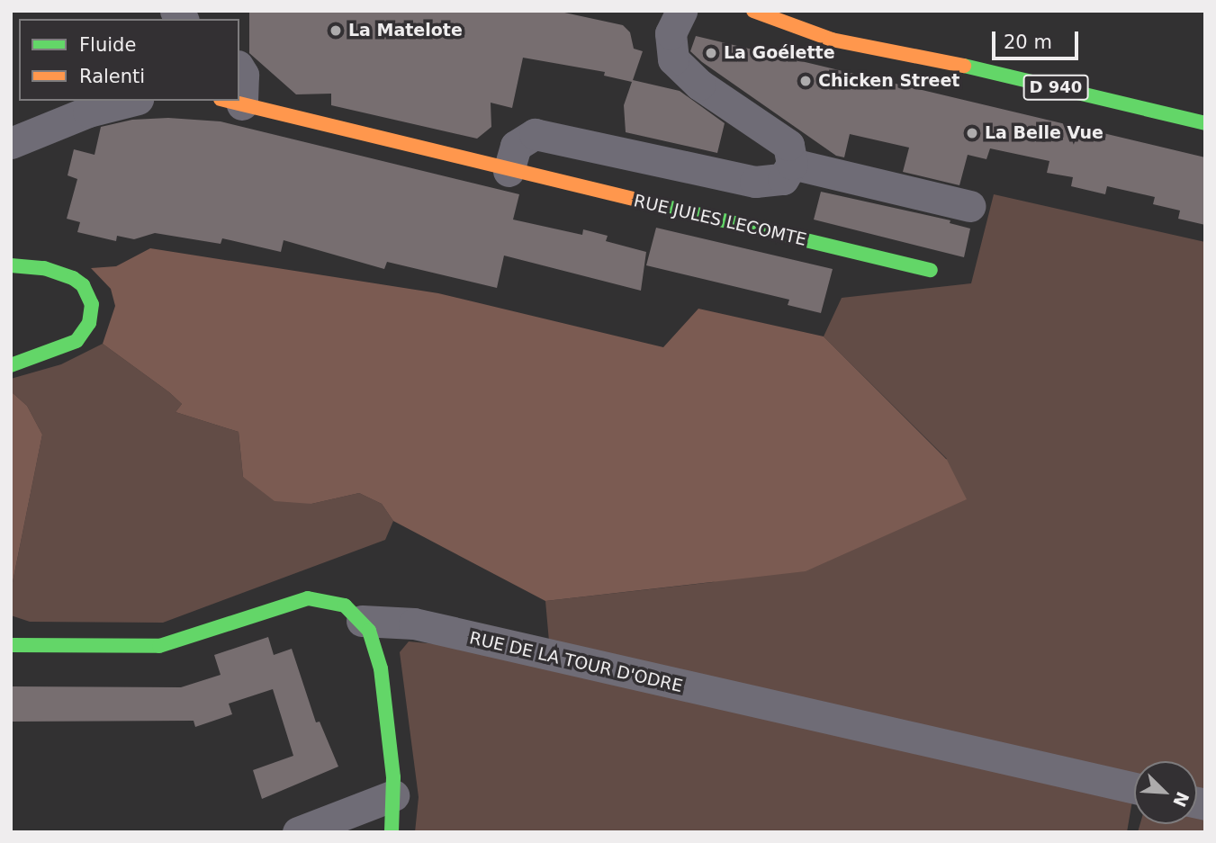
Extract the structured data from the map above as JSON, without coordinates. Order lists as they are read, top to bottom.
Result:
{
  "streets": {
    "street": ["D 940", "RUE JULES LECOMTE", "RUE DE LA TOUR D'ODRE"]
  },
  "places": [
    "La Matelote",
    "La Goélette",
    "Chicken Street",
    "La Belle Vue"
  ],
  "legend": ["Fluide", "Ralenti"],
  "scale_bar": "20 m",
  "north": "bottom right"
}
